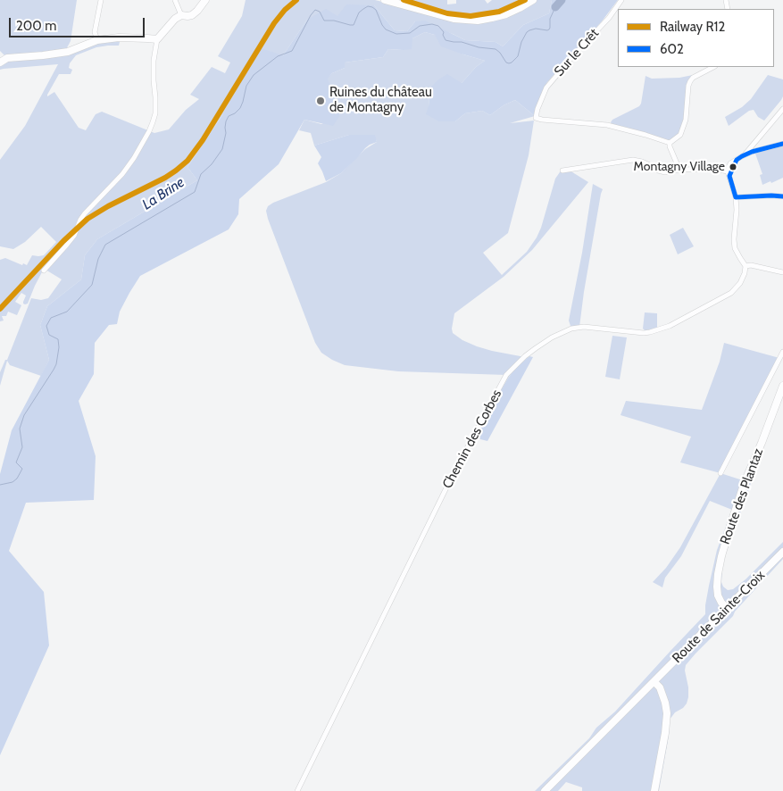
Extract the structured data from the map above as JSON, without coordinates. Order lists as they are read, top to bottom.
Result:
{
  "streets": {
    "street": [
      "Sur le Crêt",
      "Chemin des Corbes",
      "Route des Plantaz",
      "Route de Sainte-Croix"
    ]
  },
  "crossings": [
    ["Route des Plantaz", "Route de Sainte-Croix"]
  ],
  "water": ["La Brine"],
  "places": ["Ruines du château de Montagny", "Montagny Village"],
  "lines": ["rail line R12", "transit line 602"],
  "legend": ["Railway R12", "602"],
  "scale_bar": "200 m"
}
